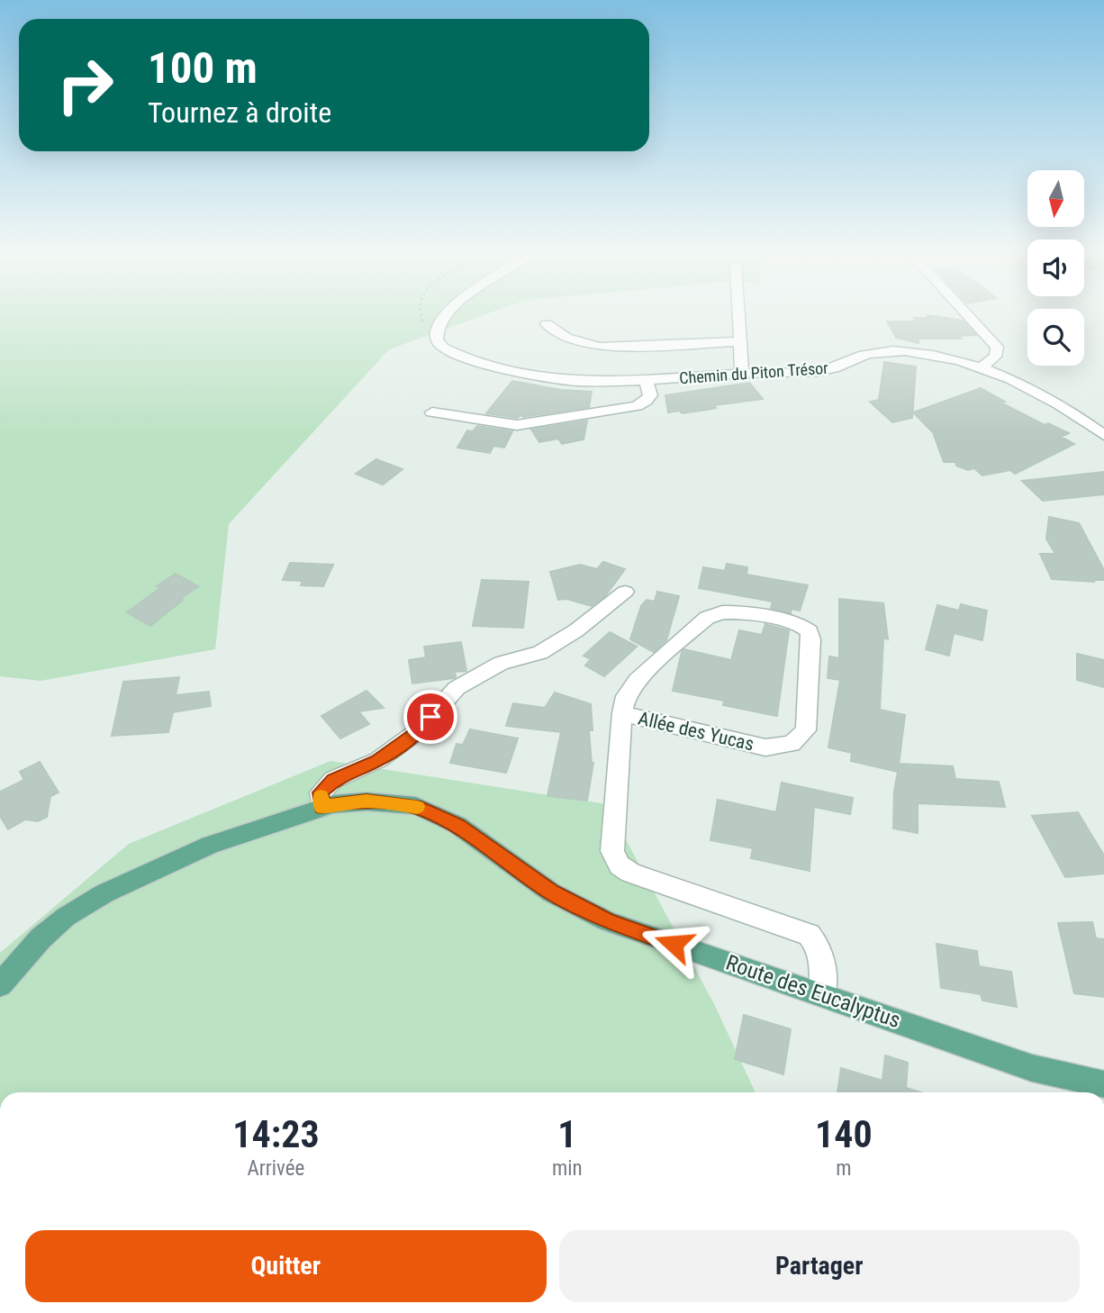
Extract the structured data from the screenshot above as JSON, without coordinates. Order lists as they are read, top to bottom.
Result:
{
  "streets": {
    "main road": ["Route des Eucalyptus"],
    "street": ["Chemin du Piton Trésor", "Allée des Yucas"]
  },
  "crossings": [
    ["Allée des Yucas", "Route des Eucalyptus"]
  ],
  "north": "bottom",
  "page": {
    "turn": ["100 m", "Tournez à droite"],
    "eta": [
      "14:23",
      "Arrivée",
      "1",
      "min",
      "140",
      "m"
    ],
    "buttons": ["Quitter", "Partager"]
  }
}
